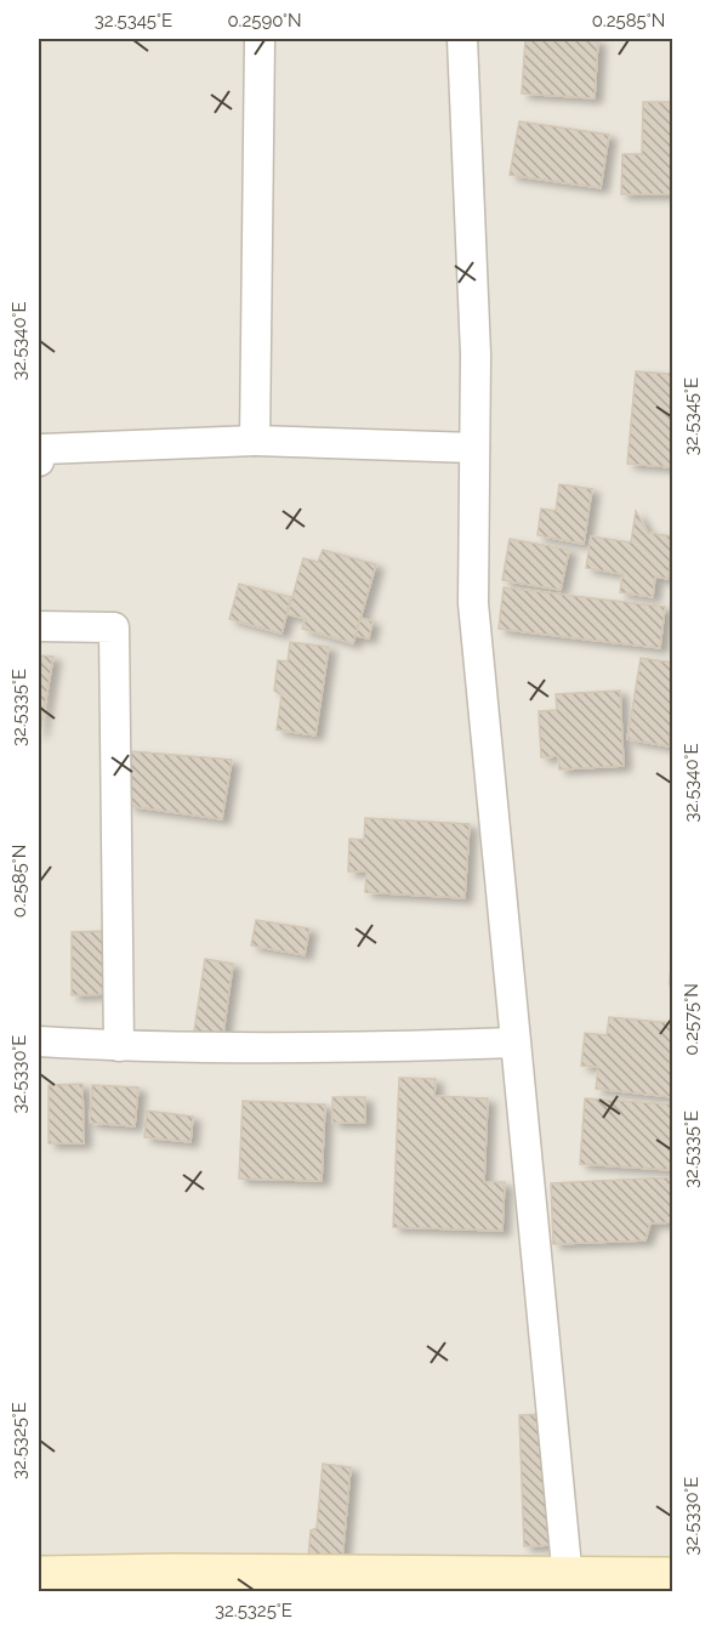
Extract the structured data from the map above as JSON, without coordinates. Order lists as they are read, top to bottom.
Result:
{
  "coordinates": [
    "32.5345°E",
    "0.2590°N",
    "0.2585°N",
    "32.5340°E",
    "32.5335°E",
    "0.2575°N",
    "32.5330°E",
    "32.5325°E"
  ]
}
